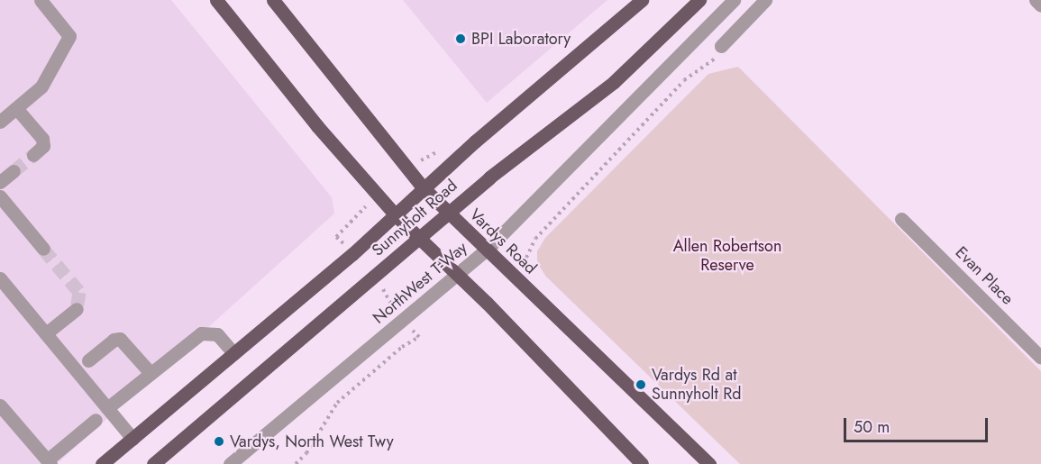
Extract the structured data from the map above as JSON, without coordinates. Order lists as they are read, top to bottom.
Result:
{
  "streets": {
    "main road": ["Sunnyholt Road", "Vardys Road"],
    "street": ["Evan Place", "NorthWest T-Way"]
  },
  "crossings": [
    ["Sunnyholt Road", "Vardys Road"],
    ["Vardys Road", "NorthWest T-Way"]
  ],
  "parks": ["Allen Robertson Reserve"],
  "places": ["BPI Laboratory", "Vardys Rd at Sunnyholt Rd", "Vardys, North West Twy"],
  "scale_bar": "50 m"
}
